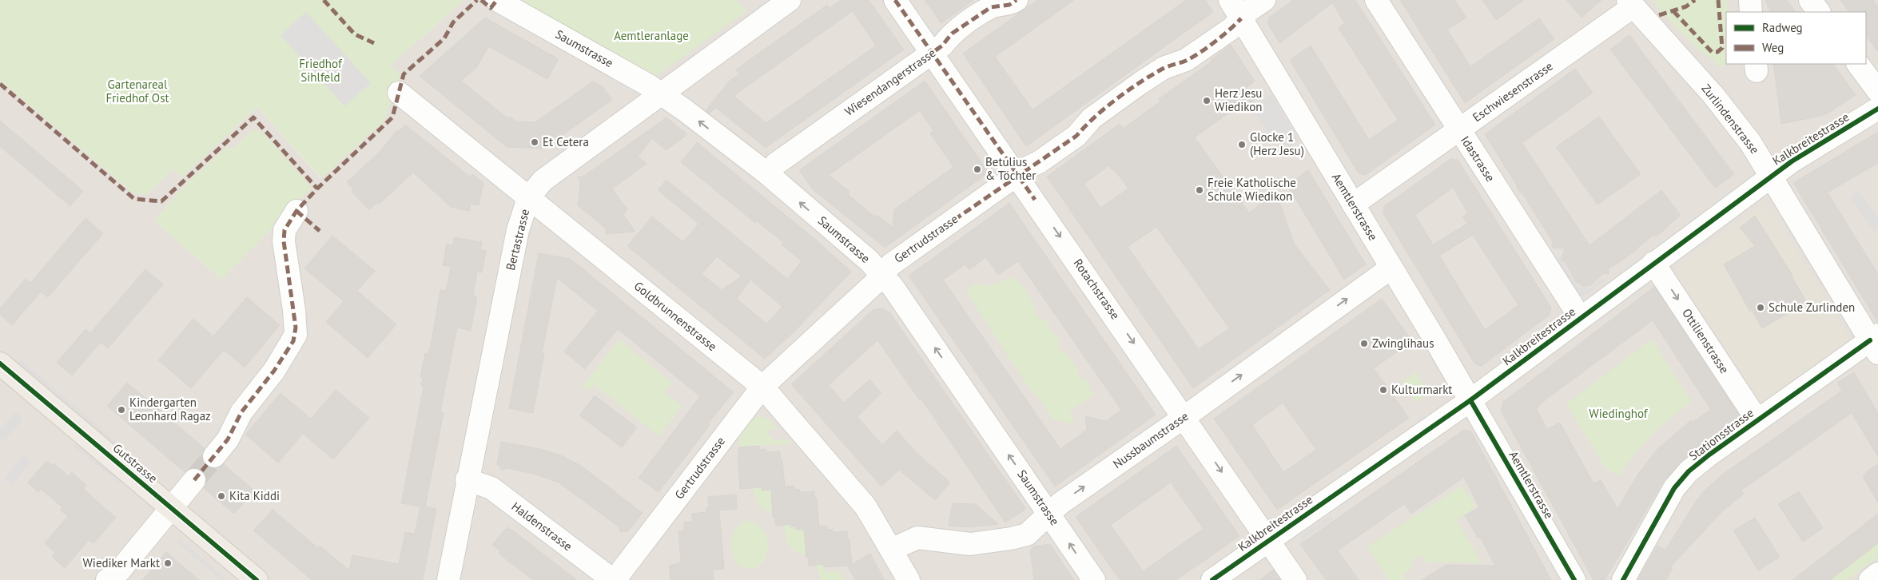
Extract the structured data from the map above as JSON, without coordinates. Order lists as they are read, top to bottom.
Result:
{
  "streets": {
    "main road": ["Gutstrasse"],
    "street": [
      "Saumstrasse",
      "Wiesendangerstrasse",
      "Eschwiesenstrasse",
      "Zurlindenstrasse",
      "Kalkbreitestrasse",
      "Idastrasse",
      "Aemtlerstrasse",
      "Gertrudstrasse",
      "Bertastrasse",
      "Rotachstrasse",
      "Goldbrunnenstrasse",
      "Ottilienstrasse",
      "Stationsstrasse",
      "Nussbaumstrasse",
      "Haldenstrasse"
    ]
  },
  "crossings": [
    ["Saumstrasse", "Wiesendangerstrasse"],
    ["Saumstrasse", "Gertrudstrasse"],
    ["Saumstrasse", "Bertastrasse"],
    ["Saumstrasse", "Nussbaumstrasse"],
    ["Wiesendangerstrasse", "Rotachstrasse"],
    ["Eschwiesenstrasse", "Zurlindenstrasse"],
    ["Eschwiesenstrasse", "Idastrasse"],
    ["Eschwiesenstrasse", "Aemtlerstrasse"],
    ["Zurlindenstrasse", "Kalkbreitestrasse"],
    ["Zurlindenstrasse", "Stationsstrasse"],
    ["Kalkbreitestrasse", "Idastrasse"],
    ["Kalkbreitestrasse", "Aemtlerstrasse"],
    ["Kalkbreitestrasse", "Rotachstrasse"],
    ["Kalkbreitestrasse", "Ottilienstrasse"],
    ["Aemtlerstrasse", "Gertrudstrasse"],
    ["Aemtlerstrasse", "Nussbaumstrasse"],
    ["Gertrudstrasse", "Rotachstrasse"],
    ["Gertrudstrasse", "Goldbrunnenstrasse"],
    ["Gertrudstrasse", "Haldenstrasse"],
    ["Bertastrasse", "Goldbrunnenstrasse"],
    ["Bertastrasse", "Haldenstrasse"],
    ["Rotachstrasse", "Nussbaumstrasse"],
    ["Goldbrunnenstrasse", "Nussbaumstrasse"],
    ["Ottilienstrasse", "Stationsstrasse"]
  ],
  "one_way": [
    "Saumstrasse",
    "Rotachstrasse",
    "Ottilienstrasse",
    "Nussbaumstrasse"
  ],
  "parks": [
    "Aemtleranlage",
    "Friedhof Sihlfeld",
    "Gartenareal Friedhof Ost",
    "Wiedinghof"
  ],
  "places": [
    "Herz Jesu Wiedikon",
    "Et Cetera",
    "Glocke 1 (Herz Jesu)",
    "Betulius & Töchter",
    "Freie Katholische Schule Wiedikon",
    "Schule Zurlinden",
    "Zwinglihaus",
    "Kulturmarkt",
    "Kindergarten Leonhard Ragaz",
    "Kita Kiddi",
    "Wiediker Markt"
  ],
  "legend": ["Radweg", "Weg"]
}
